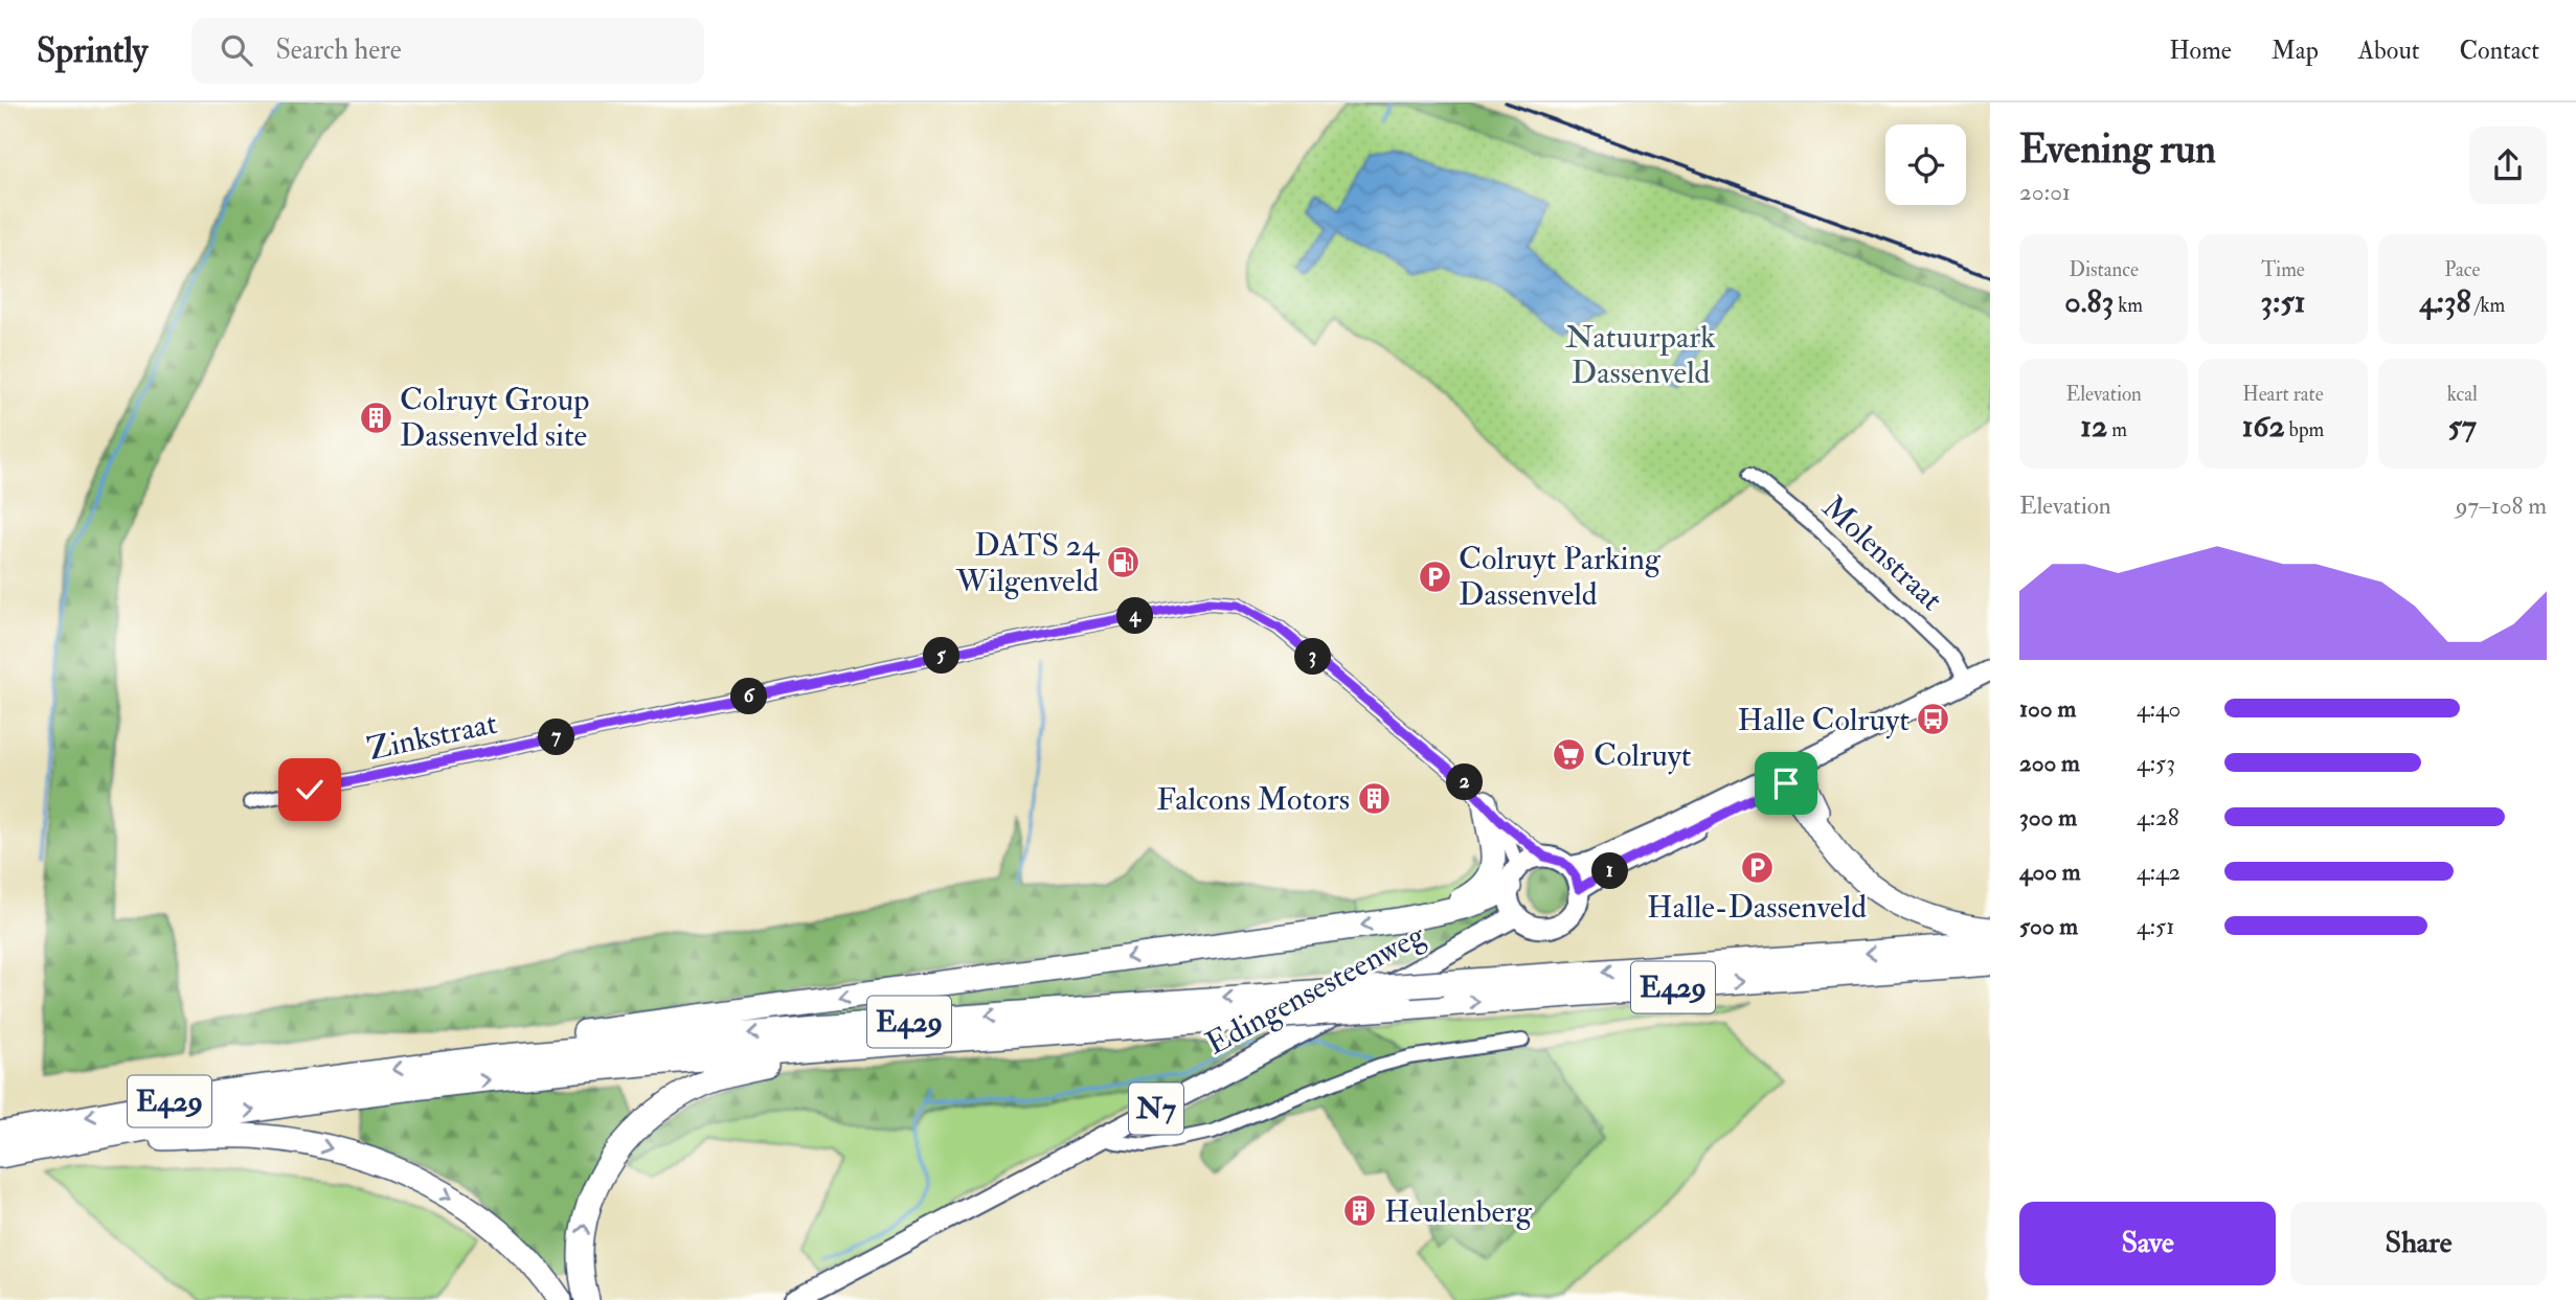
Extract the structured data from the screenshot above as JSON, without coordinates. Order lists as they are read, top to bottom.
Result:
{
  "streets": {
    "highway": ["E429"],
    "main road": ["Edingensesteenweg", "N7"],
    "street": ["Molenstraat", "Zinkstraat"]
  },
  "crossings": [
    ["Zinkstraat", "Edingensesteenweg"]
  ],
  "parks": ["Natuurpark Dassenveld"],
  "places": {
    "building": ["Colruyt Group Dassenveld site", "Falcons Motors", "Heulenberg"],
    "fuel station": ["DATS 24 Wilgenveld"],
    "parking": ["Colruyt Parking Dassenveld", "Halle-Dassenveld"],
    "bus stop": ["Halle Colruyt"],
    "supermarket": ["Colruyt"]
  },
  "page": {
    "header": "Sprintly",
    "search": "Search here",
    "nav": [
      "Home",
      "Map",
      "About",
      "Contact"
    ],
    "heading": ["Evening run", "20:01"],
    "stats": [
      ["Distance", "0.83 km"],
      ["Time", "3:51"],
      ["Pace", "4:38 /km"],
      ["Elevation", "12 m"],
      ["Heart rate", "162 bpm"],
      ["kcal", "57"]
    ],
    "chart": ["Elevation", "97–108 m"],
    "pins": [
      "4",
      "5",
      "3",
      "6",
      "7",
      "2",
      "1"
    ],
    "list": [
      {
        "name": "100 m",
        "note": "4:40"
      },
      {
        "name": "200 m",
        "note": "4:53"
      },
      {
        "name": "300 m",
        "note": "4:28"
      },
      {
        "name": "400 m",
        "note": "4:42"
      },
      {
        "name": "500 m",
        "note": "4:51"
      }
    ],
    "buttons": ["Save", "Share"]
  }
}
